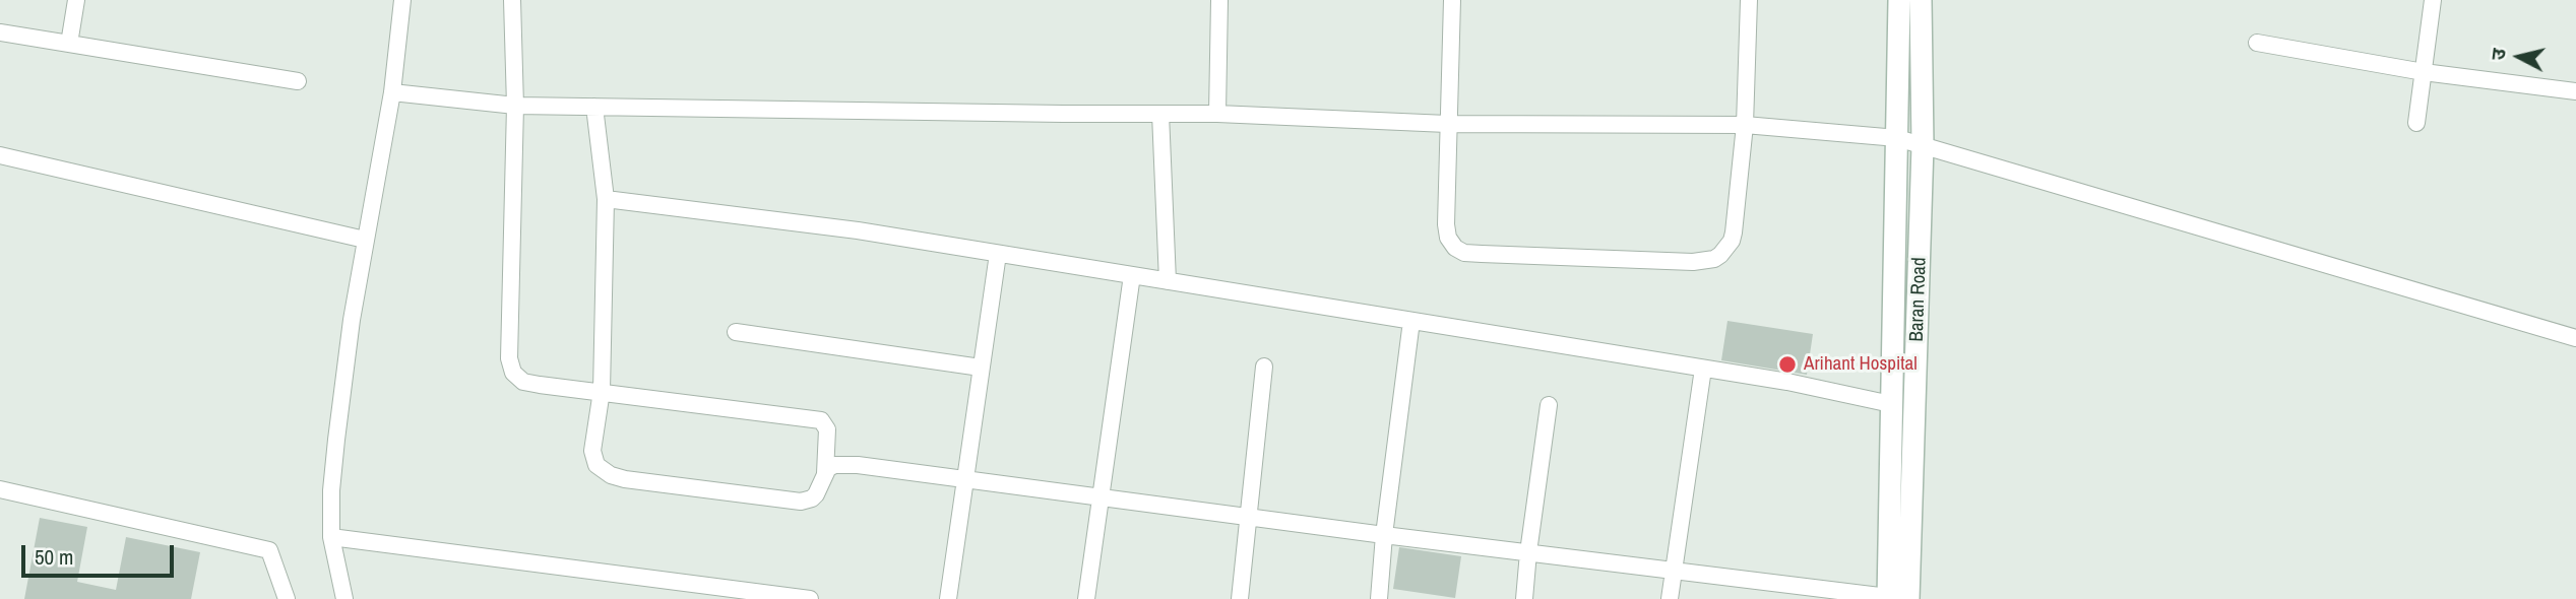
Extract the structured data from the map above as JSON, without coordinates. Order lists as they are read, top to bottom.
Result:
{
  "streets": {
    "main road": ["Baran Road"]
  },
  "places": ["Arihant Hospital"],
  "scale_bar": "50 m",
  "north": "left"
}
